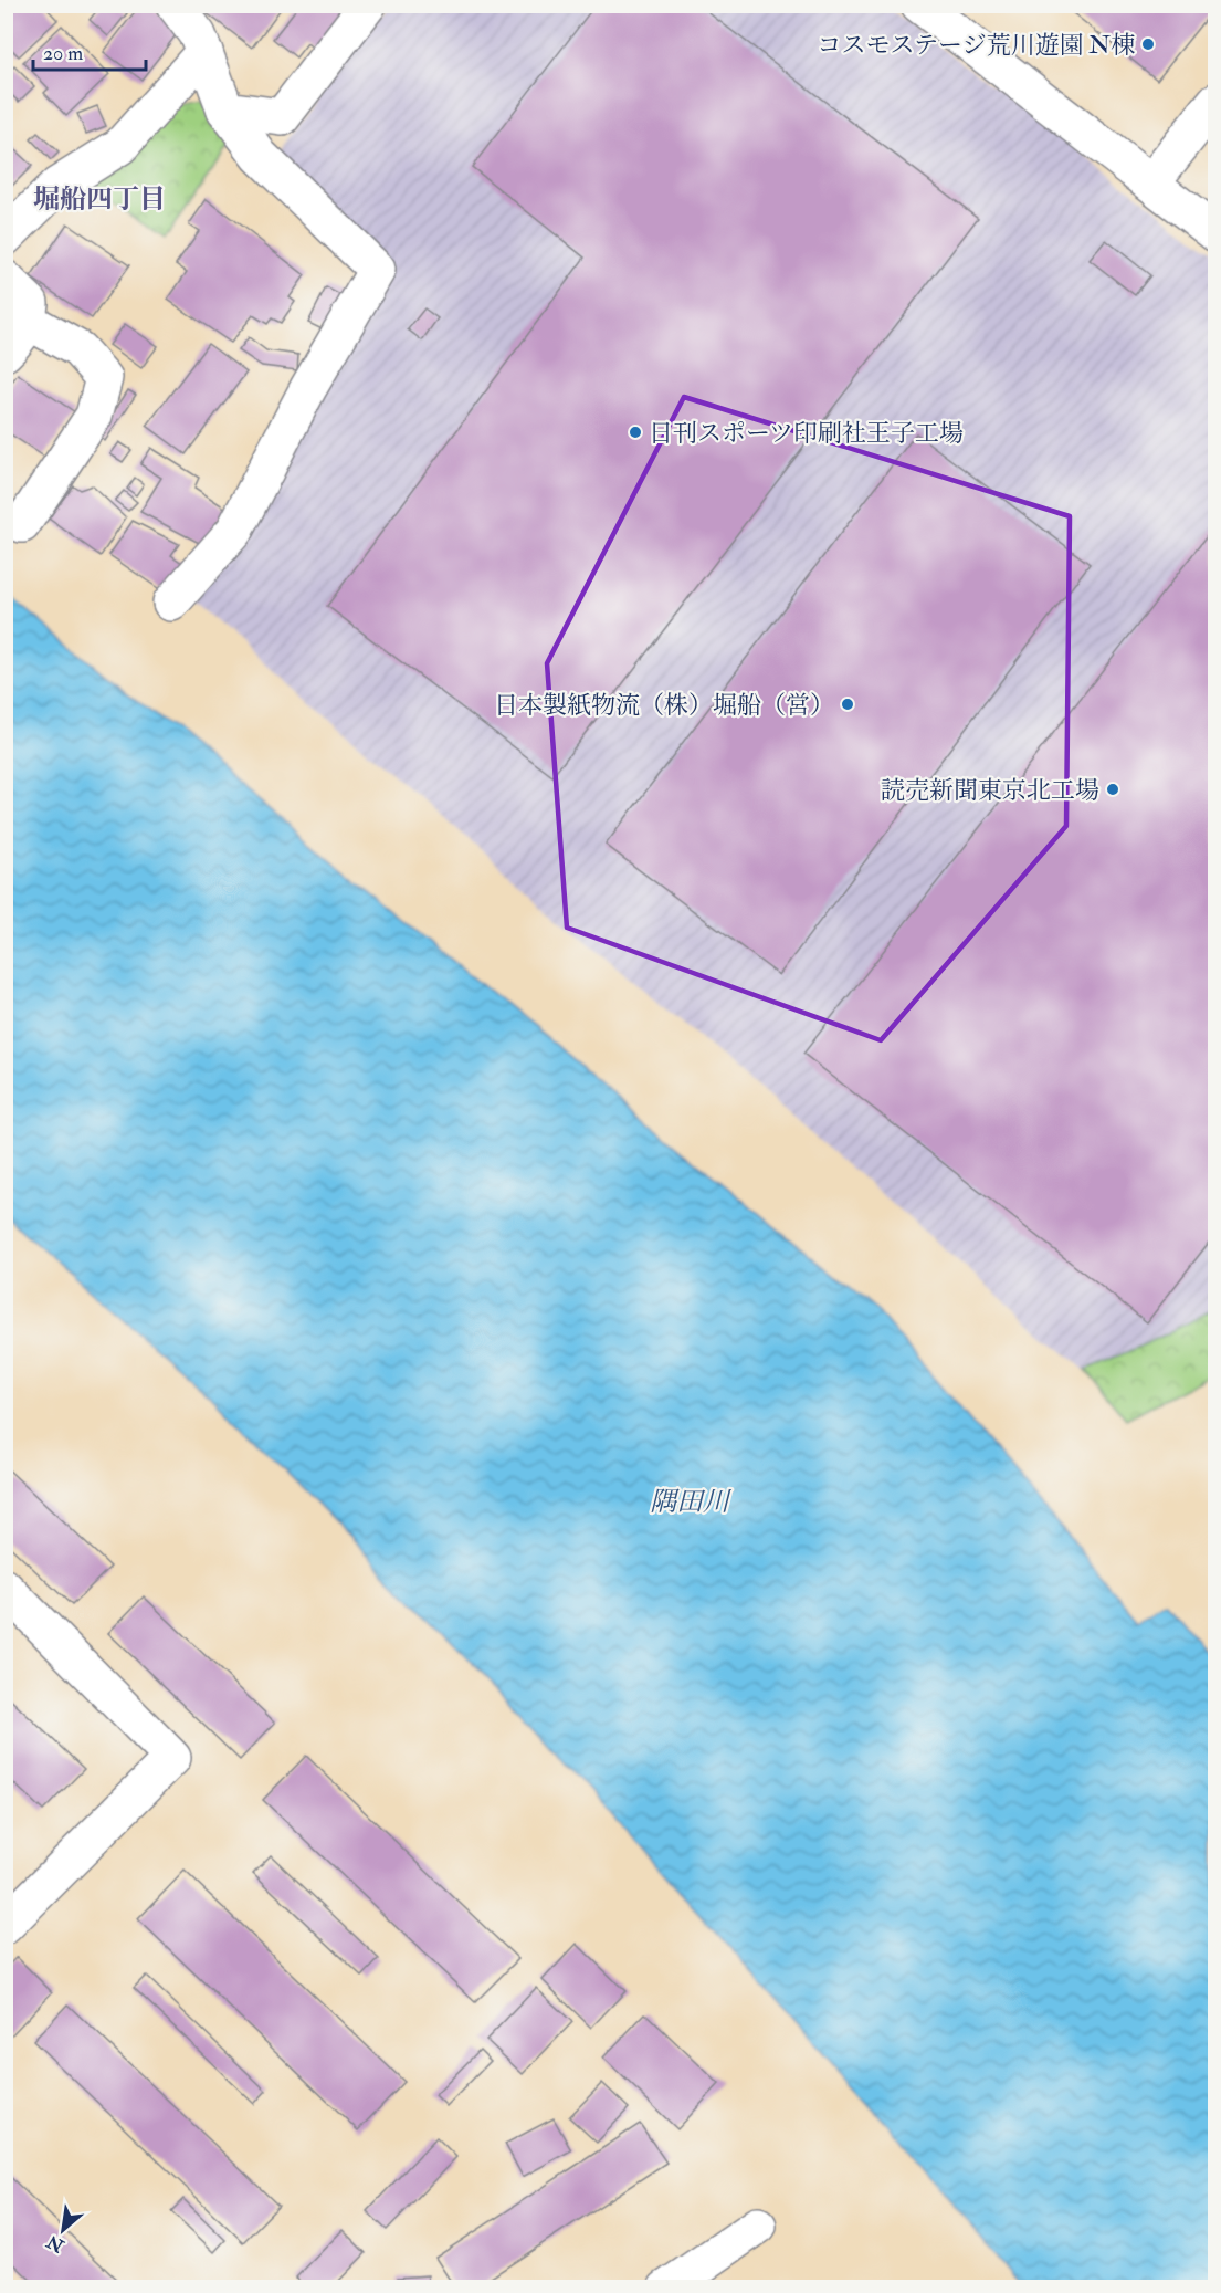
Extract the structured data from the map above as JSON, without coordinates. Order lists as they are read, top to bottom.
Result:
{
  "districts": ["堀船四丁目"],
  "water": ["隅田川"],
  "places": [
    "コスモステージ荒川遊園 N棟",
    "日刊スポーツ印刷社王子工場",
    "日本製紙物流（株）堀船（営）",
    "読売新聞東京北工場"
  ],
  "scale_bar": "20 m",
  "north": "bottom left"
}
